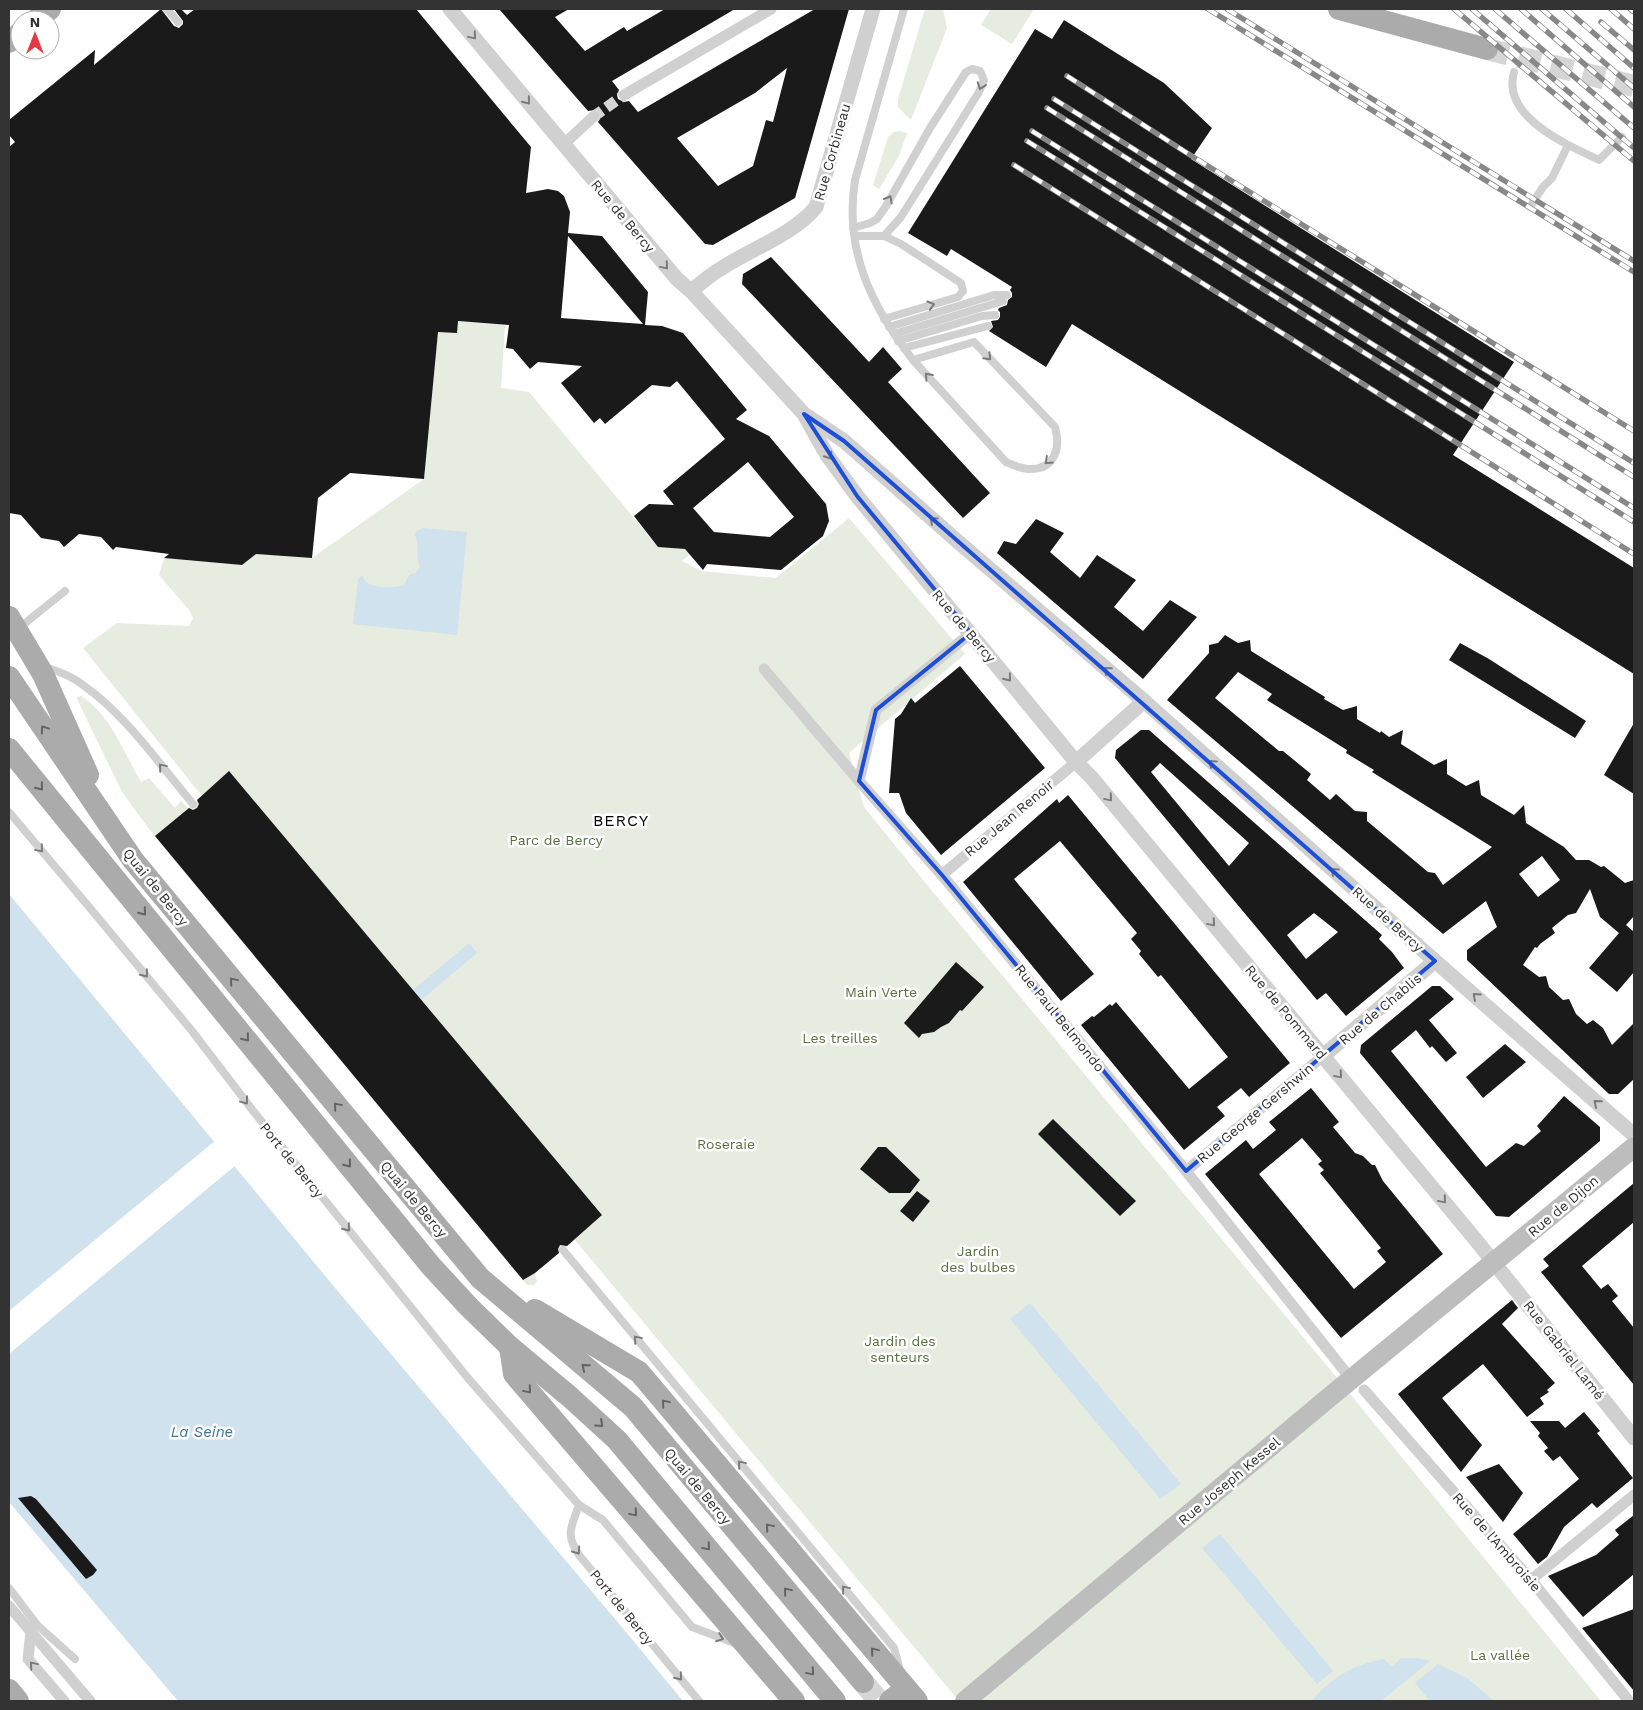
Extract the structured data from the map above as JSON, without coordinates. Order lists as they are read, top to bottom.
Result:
{
  "streets": {
    "main road": ["Quai de Bercy", "Rue de Dijon", "Rue Joseph Kessel"],
    "street": [
      "Rue Corbineau",
      "Rue de Bercy",
      "Rue Jean Renoir",
      "Rue de Chablis",
      "Rue de Pommard",
      "Rue Paul Belmondo",
      "Rue George Gershwin",
      "Rue Gabriel Lamé",
      "Rue de l'Ambroisie"
    ],
    "lane": ["Port de Bercy"]
  },
  "crossings": [
    ["Rue Corbineau", "Rue de Bercy"],
    ["Rue de Bercy", "Rue Jean Renoir"],
    ["Rue de Bercy", "Rue de Chablis"],
    ["Rue de Bercy", "Rue de Pommard"],
    ["Rue de Bercy", "Rue de Dijon"],
    ["Rue Jean Renoir", "Rue de Pommard"],
    ["Rue Jean Renoir", "Rue Paul Belmondo"],
    ["Rue de Chablis", "Rue de Pommard"],
    ["Rue de Chablis", "Rue George Gershwin"],
    ["Rue de Pommard", "Rue George Gershwin"],
    ["Rue de Pommard", "Rue de Dijon"],
    ["Rue de Pommard", "Rue Gabriel Lamé"],
    ["Rue de Pommard", "Rue Joseph Kessel"],
    ["Rue Paul Belmondo", "Rue George Gershwin"],
    ["Rue de Dijon", "Rue Gabriel Lamé"],
    ["Rue de Dijon", "Rue Joseph Kessel"],
    ["Rue Gabriel Lamé", "Rue Joseph Kessel"]
  ],
  "one_way": ["Rue de Pommard", "Port de Bercy"],
  "districts": ["BERCY"],
  "water": ["La Seine"],
  "parks": [
    "Parc de Bercy",
    "Main Verte",
    "Les treilles",
    "Roseraie",
    "Jardin des bulbes",
    "Jardin des senteurs",
    "La vallée"
  ],
  "north": "top"
}
